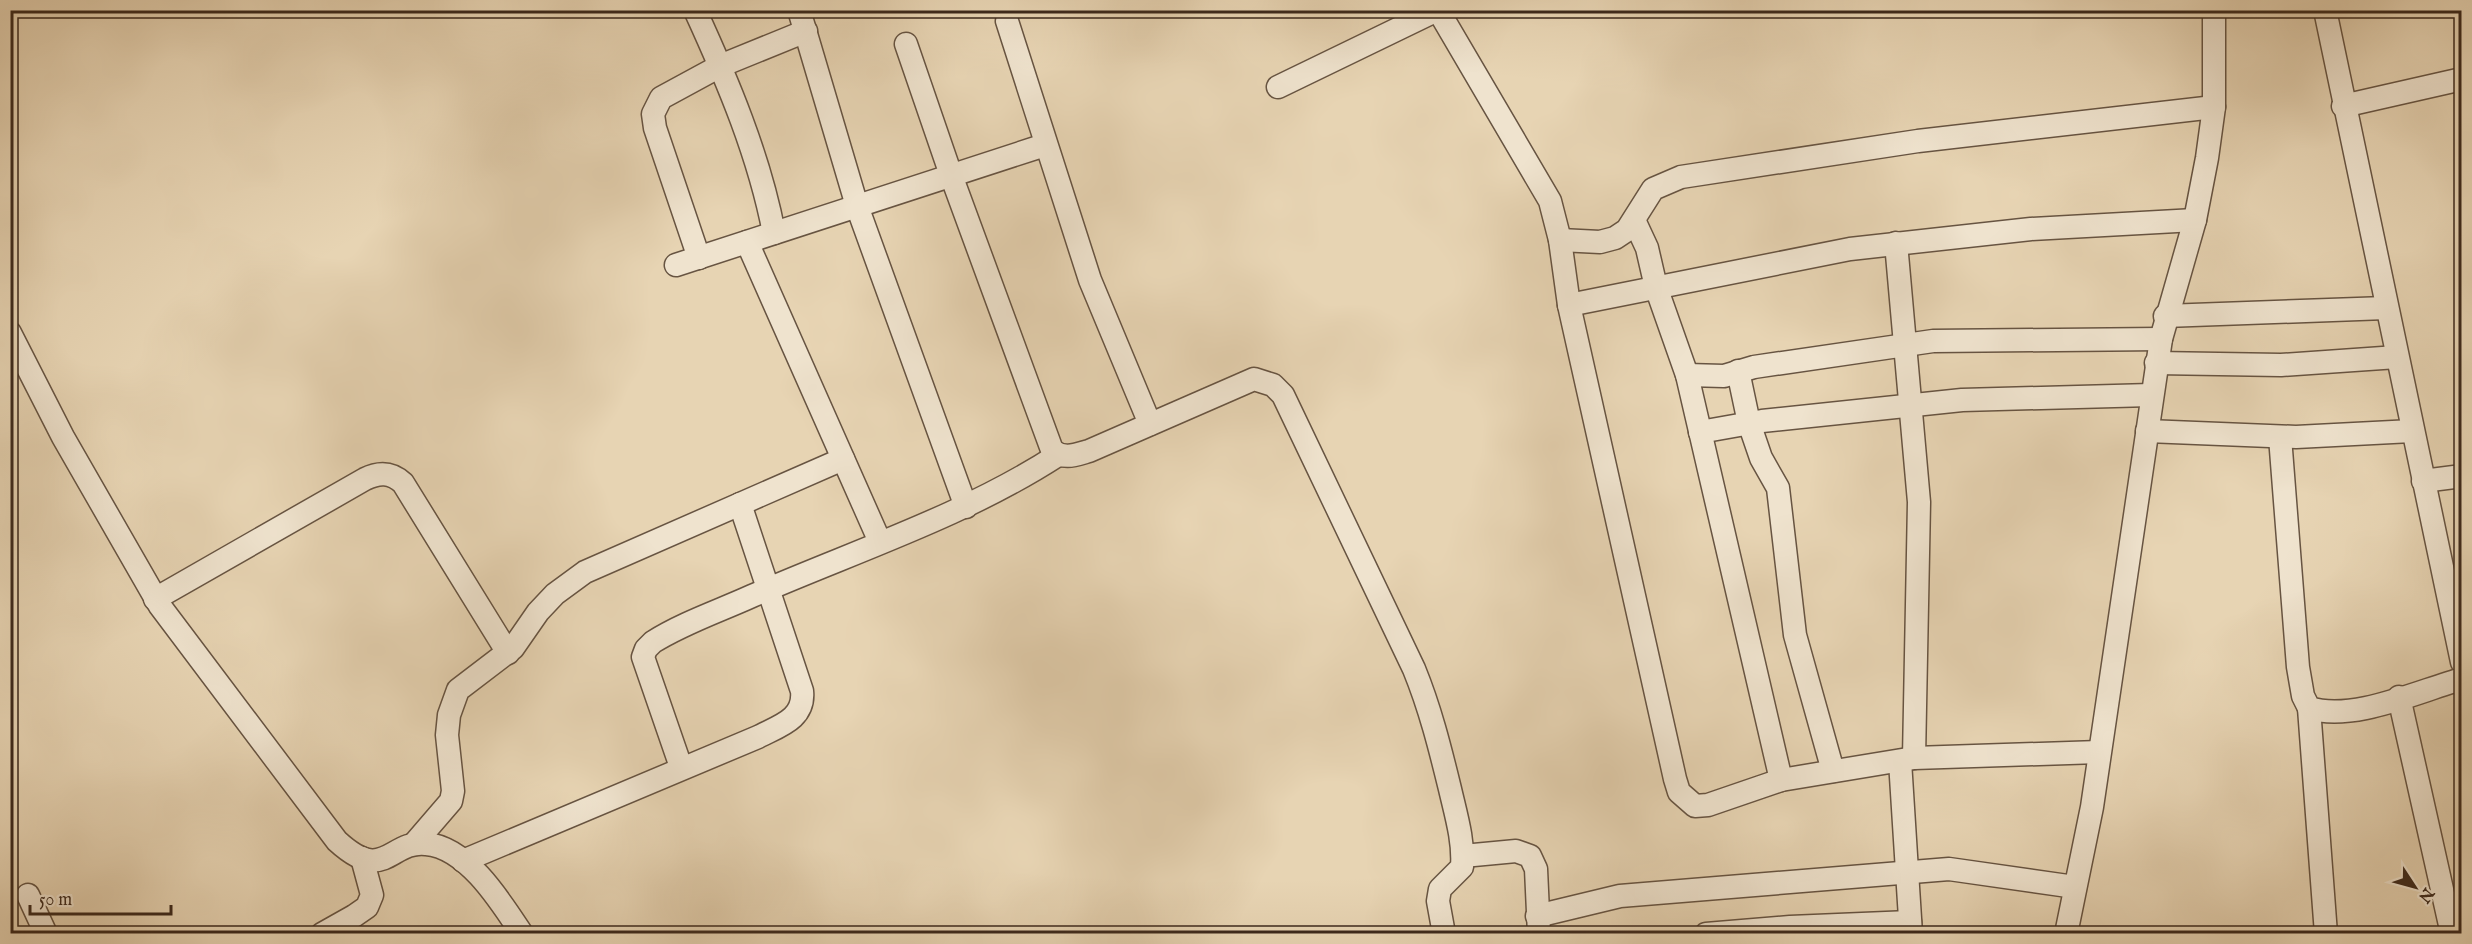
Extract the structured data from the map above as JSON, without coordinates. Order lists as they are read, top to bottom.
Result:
{
  "scale_bar": "50 m",
  "north": "bottom right"
}
